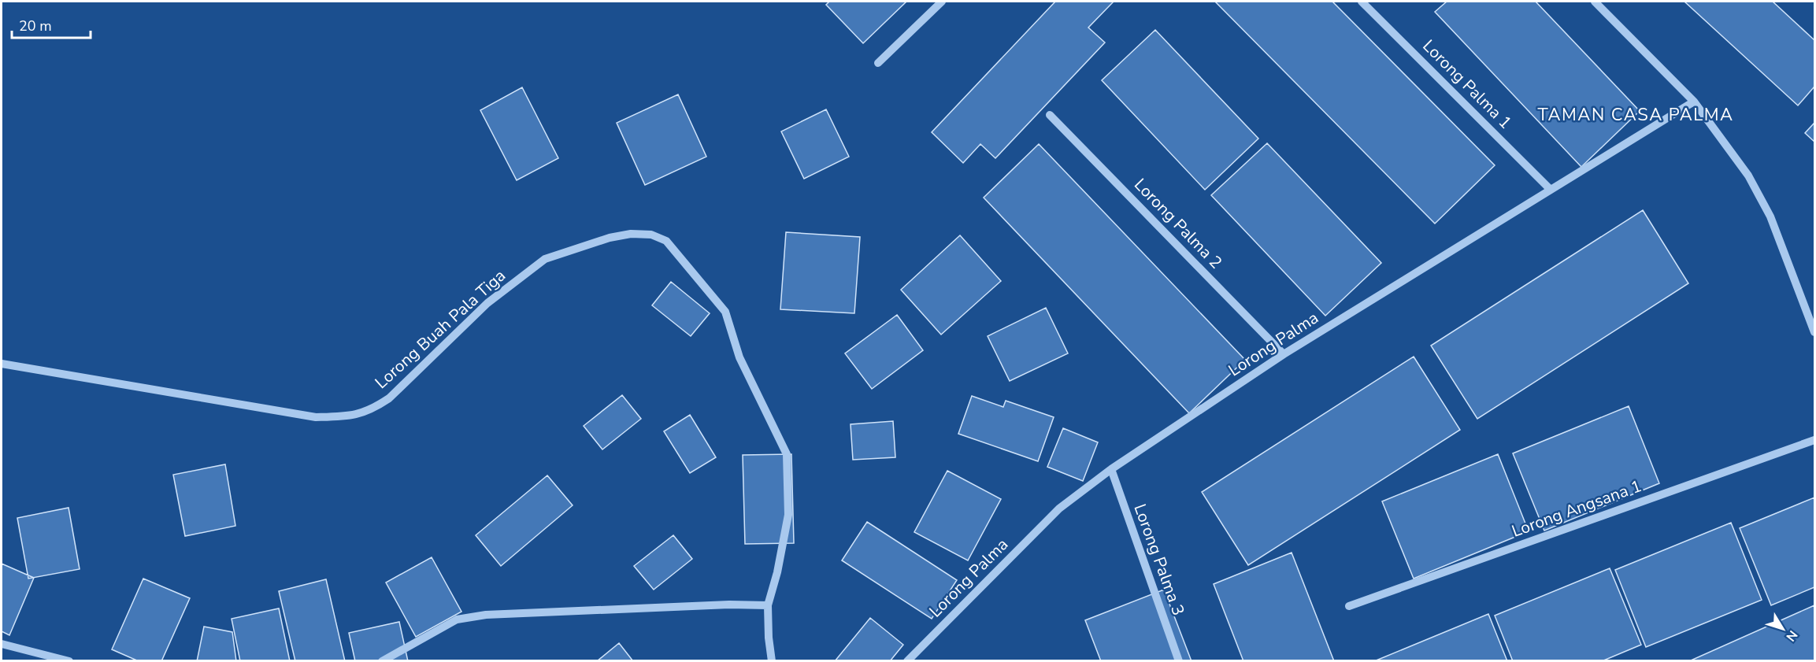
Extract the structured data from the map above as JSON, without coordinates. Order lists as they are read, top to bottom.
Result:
{
  "streets": {
    "street": [
      "Lorong Palma 1",
      "Lorong Palma 2",
      "Lorong Buah Pala Tiga",
      "Lorong Palma",
      "Lorong Angsana 1",
      "Lorong Palma 3"
    ]
  },
  "crossings": [
    ["Lorong Palma 1", "Lorong Palma"],
    ["Lorong Palma 2", "Lorong Palma"],
    ["Lorong Palma", "Lorong Palma 3"]
  ],
  "districts": ["TAMAN CASA PALMA"],
  "scale_bar": "20 m",
  "north": "bottom right"
}
